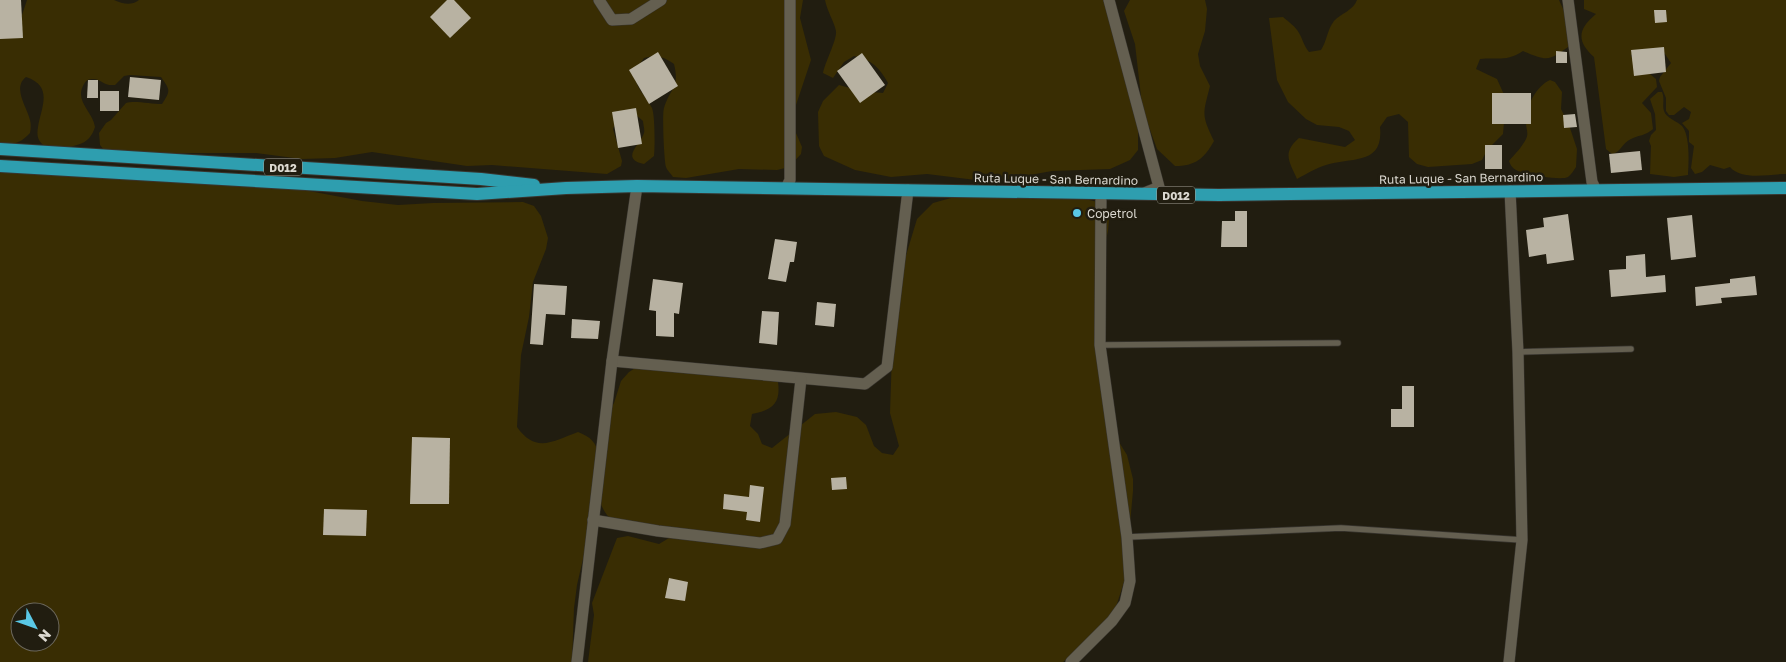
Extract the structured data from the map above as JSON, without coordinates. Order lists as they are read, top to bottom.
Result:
{
  "streets": {
    "main road": ["D012", "Ruta Luque - San Bernardino"]
  },
  "crossings": [
    ["D012", "Ruta Luque - San Bernardino"]
  ],
  "places": ["Copetrol"],
  "north": "bottom right"
}
